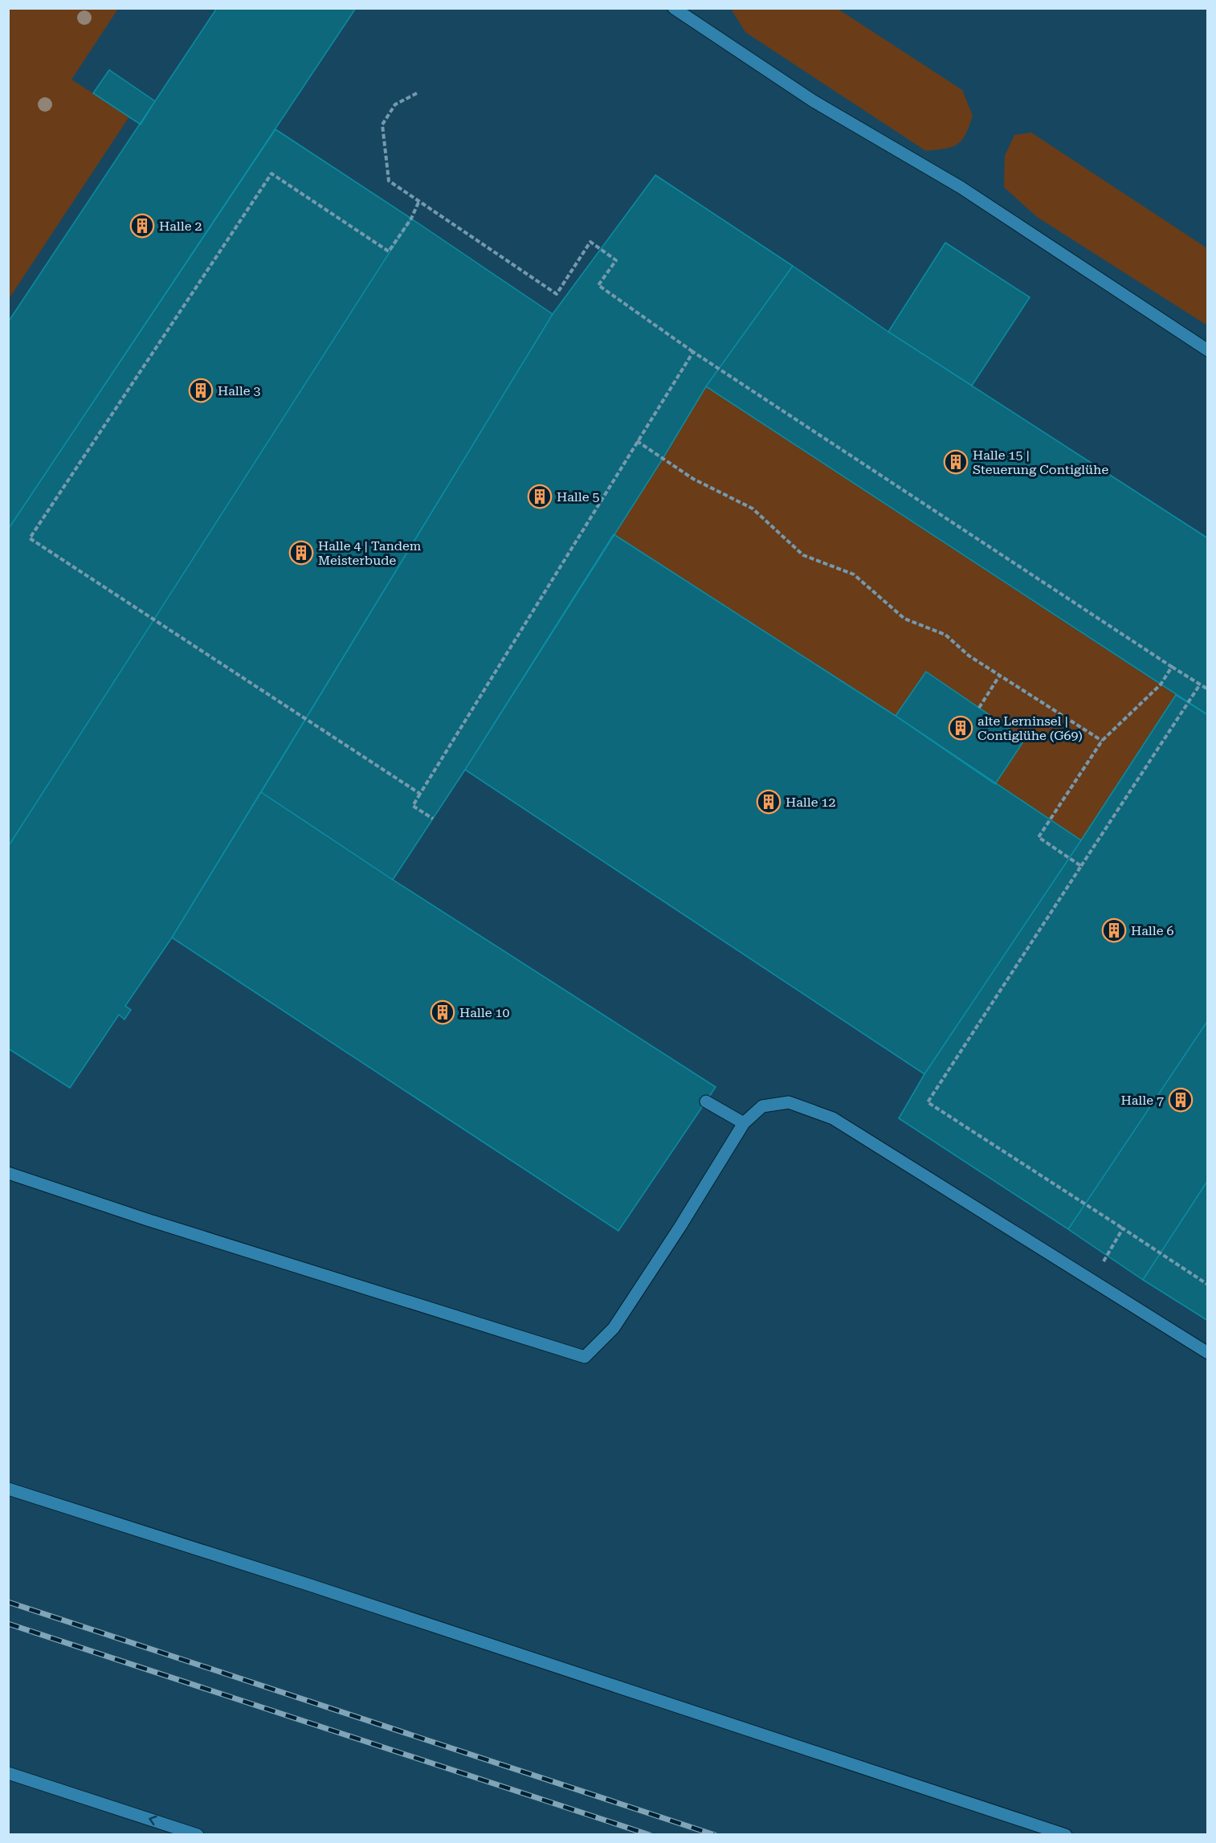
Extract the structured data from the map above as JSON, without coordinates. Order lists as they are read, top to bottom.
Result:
{
  "places": {
    "building": [
      "Halle 2",
      "Halle 3",
      "Halle 15 | Steuerung Contiglühe",
      "Halle 5",
      "Halle 4 | Tandem Meisterbude",
      "alte Lerninsel | Contiglühe (G69)",
      "Halle 12",
      "Halle 6",
      "Halle 10",
      "Halle 7"
    ]
  }
}
